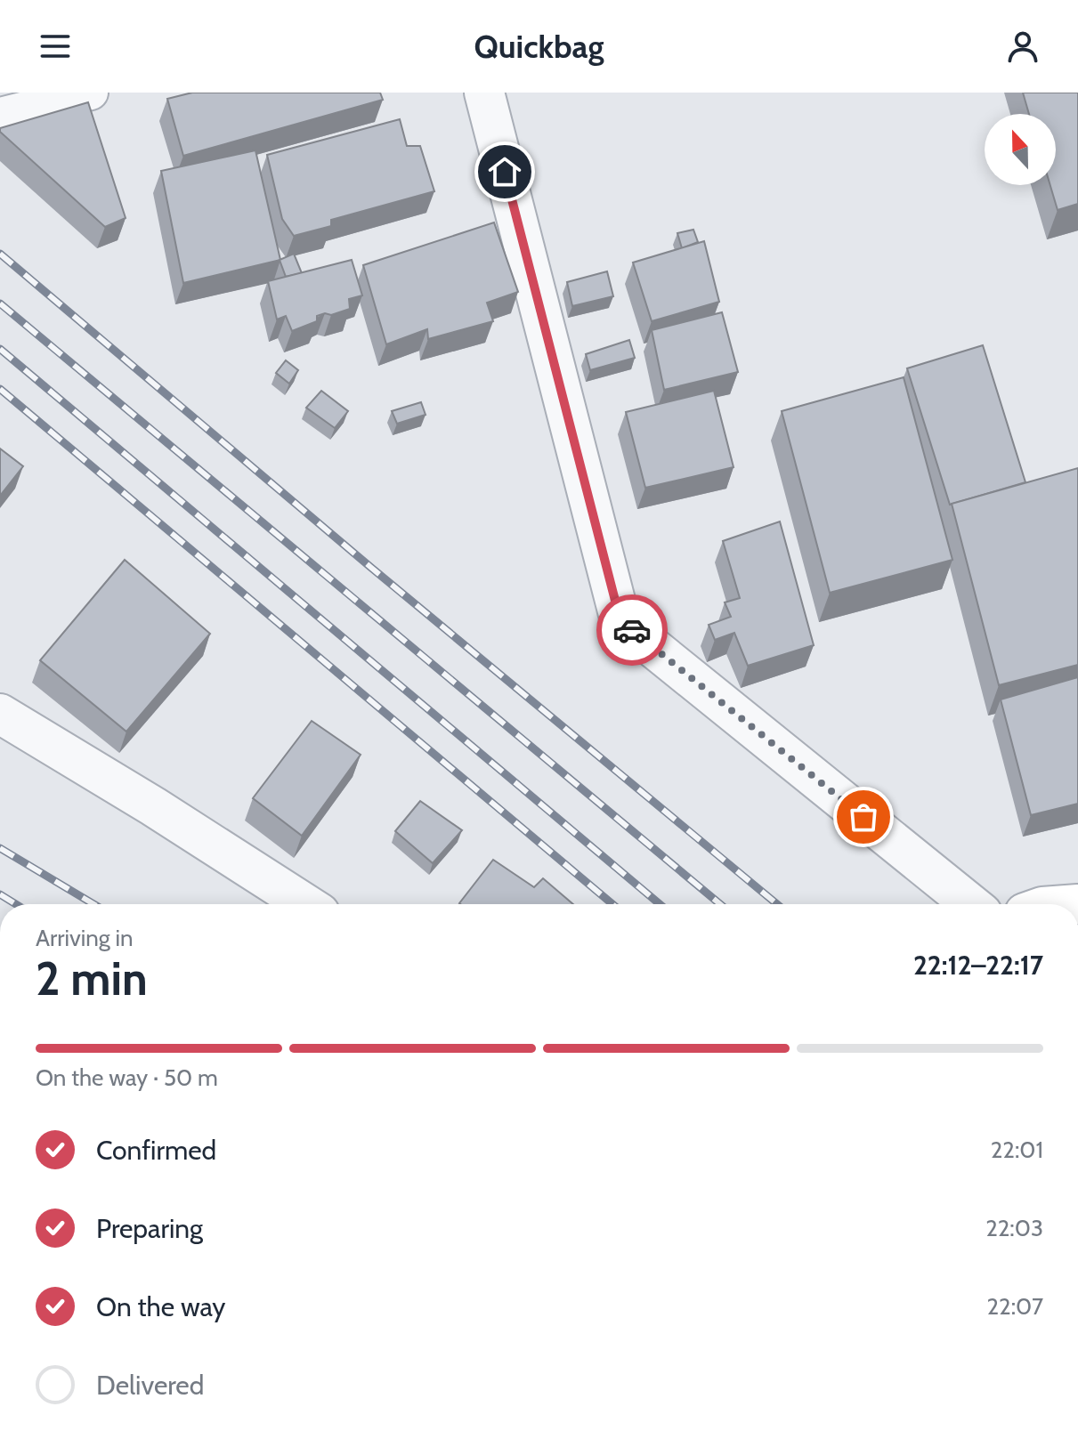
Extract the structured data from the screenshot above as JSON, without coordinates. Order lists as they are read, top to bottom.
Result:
{
  "north": "top",
  "page": {
    "header": "Quickbag",
    "heading": ["2 min", "Arriving in", "22:12–22:17"],
    "bar": "On the way · 50 m",
    "list": [
      ["Confirmed", "22:01"],
      ["Preparing", "22:03"],
      ["On the way", "22:07"],
      "Delivered"
    ]
  }
}
